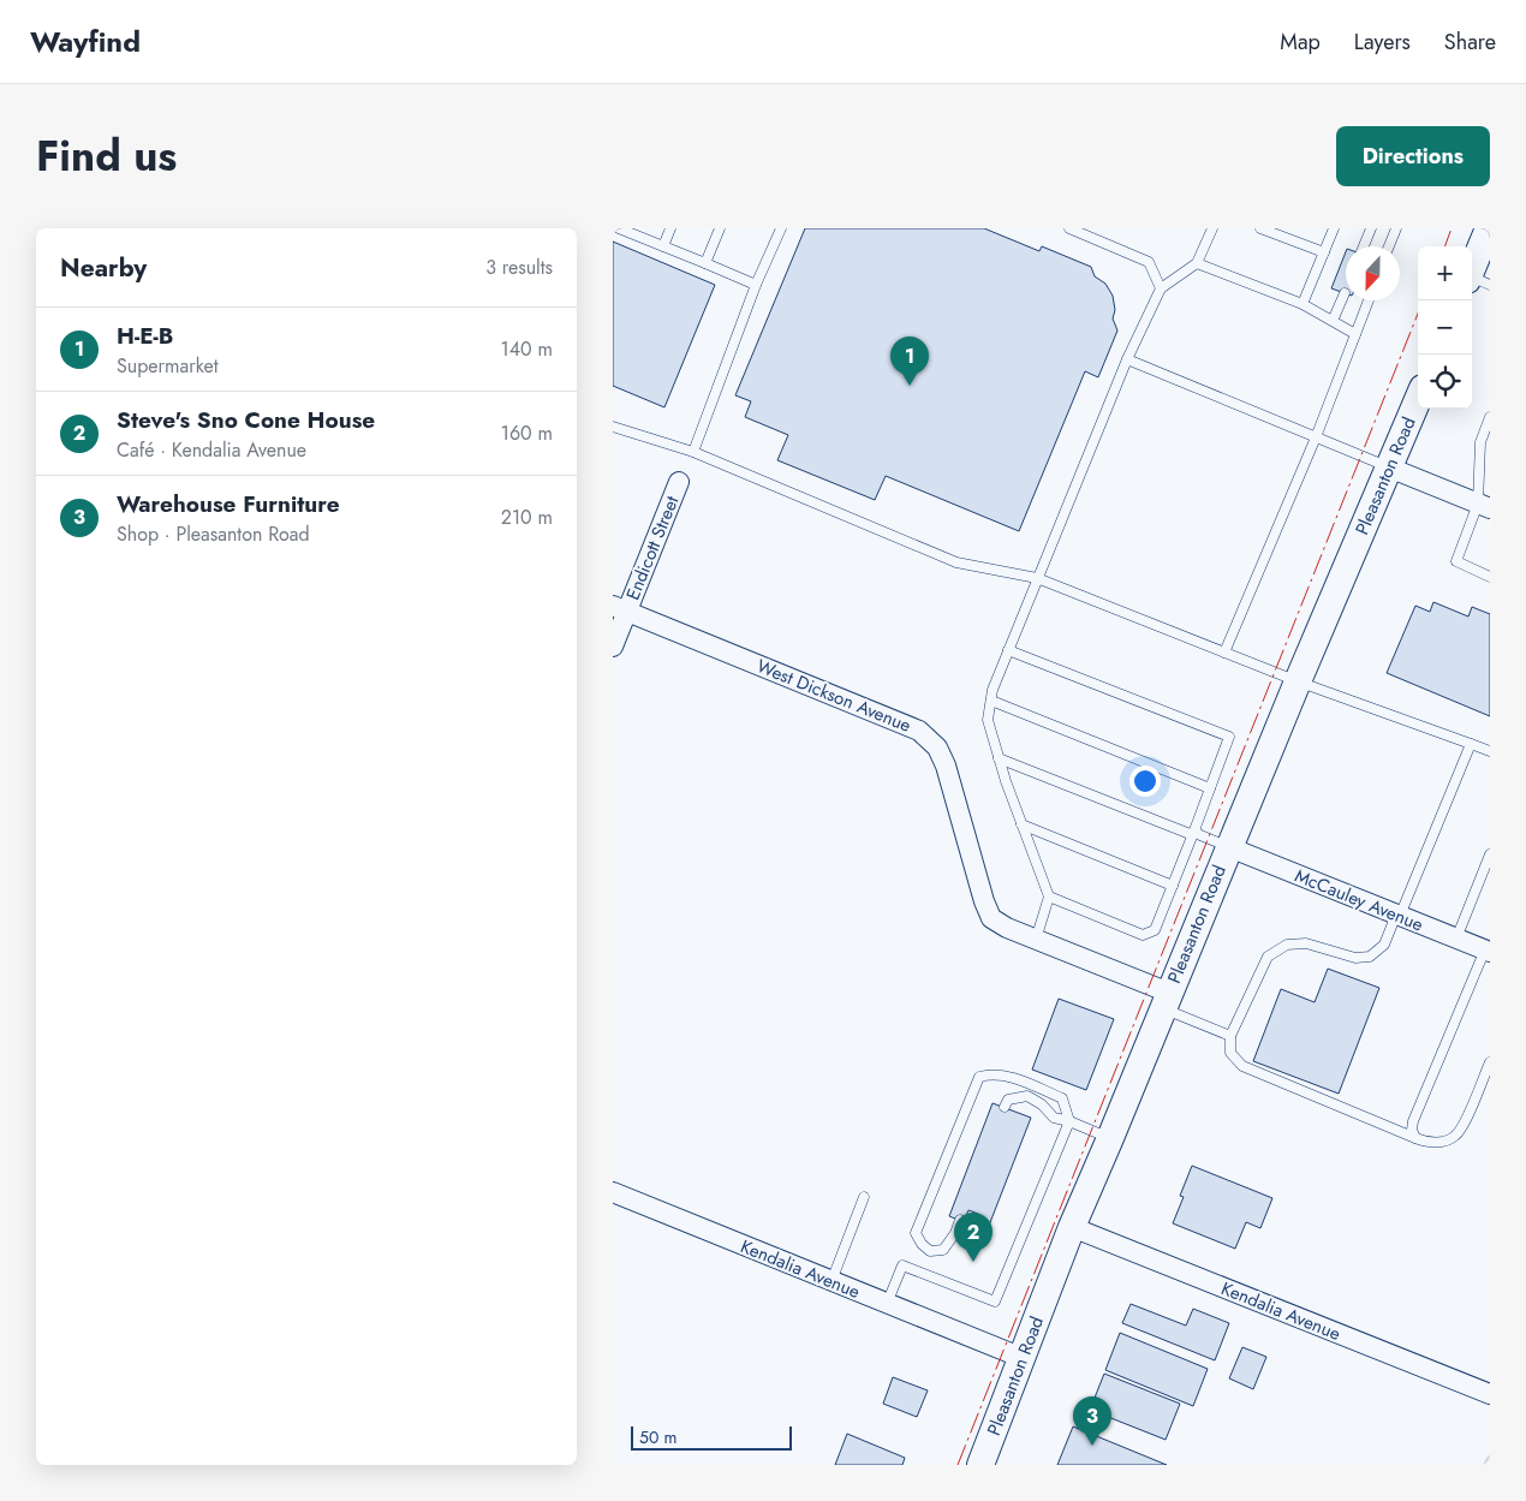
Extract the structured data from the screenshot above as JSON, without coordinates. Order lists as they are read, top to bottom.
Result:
{
  "streets": {
    "main road": ["Pleasanton Road"],
    "street": [
      "Endicott Street",
      "West Dickson Avenue",
      "McCauley Avenue",
      "Kendalia Avenue"
    ]
  },
  "crossings": [
    ["Pleasanton Road", "West Dickson Avenue"],
    ["Pleasanton Road", "McCauley Avenue"],
    ["Pleasanton Road", "Kendalia Avenue"],
    ["Endicott Street", "West Dickson Avenue"]
  ],
  "scale_bar": "50 m",
  "north": "bottom",
  "page": {
    "header": "Wayfind",
    "nav": ["Map", "Layers", "Share"],
    "title": "Find us",
    "buttons": "Directions",
    "heading": ["Nearby", "3 results"],
    "map_buttons": ["+", "−"],
    "list": [
      {
        "mark": "1",
        "name": "H-E-B",
        "note": "Supermarket",
        "value": "140 m"
      },
      {
        "mark": "2",
        "name": "Steve's Sno Cone House",
        "note": "Café · Kendalia Avenue",
        "value": "160 m"
      },
      {
        "mark": "3",
        "name": "Warehouse Furniture",
        "note": "Shop · Pleasanton Road",
        "value": "210 m"
      }
    ],
    "pins": ["1", "2", "3"],
    "scale": "50 m"
  }
}
